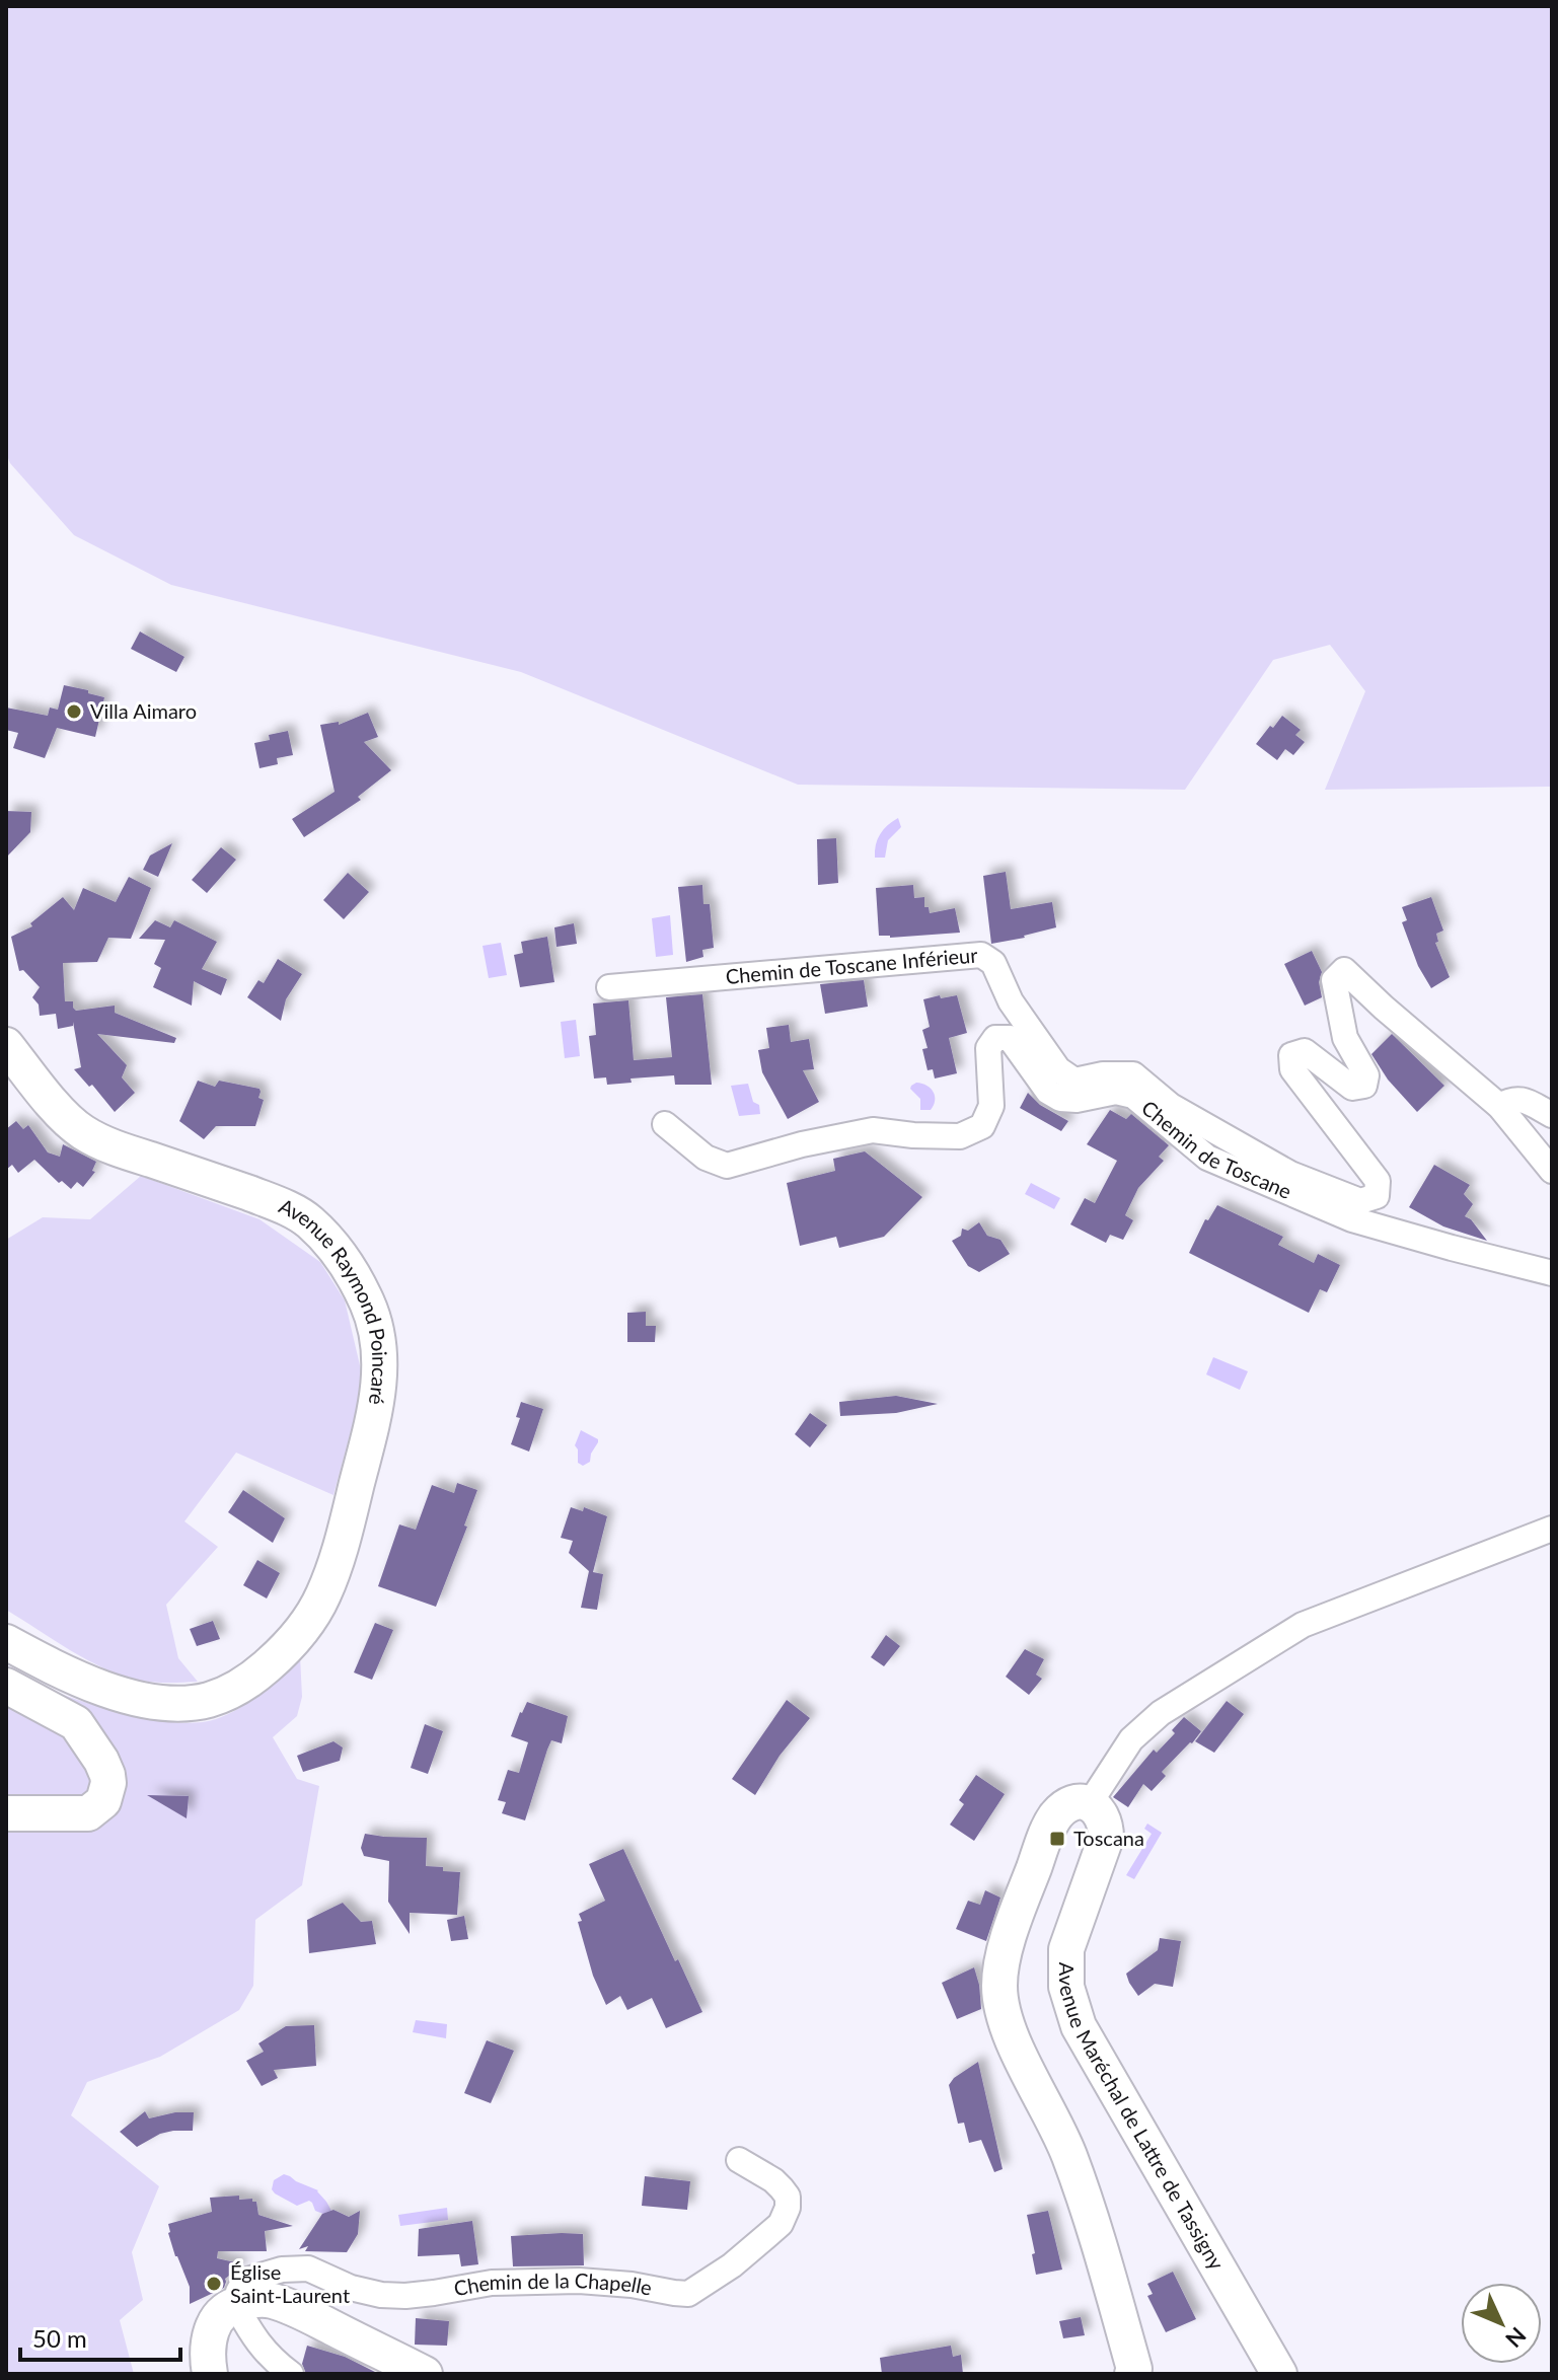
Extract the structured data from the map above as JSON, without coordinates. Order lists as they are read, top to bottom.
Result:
{
  "streets": {
    "street": [
      "Chemin de Toscane Inférieur",
      "Chemin de Toscane",
      "Avenue Raymond Poincaré",
      "Avenue Maréchal de Lattre de Tassigny",
      "Chemin de la Chapelle"
    ]
  },
  "places": {
    "other": ["Villa Aimaro", "Église Saint-Laurent"],
    "transit": ["Toscana"]
  },
  "scale_bar": "50 m",
  "north": "bottom right"
}
